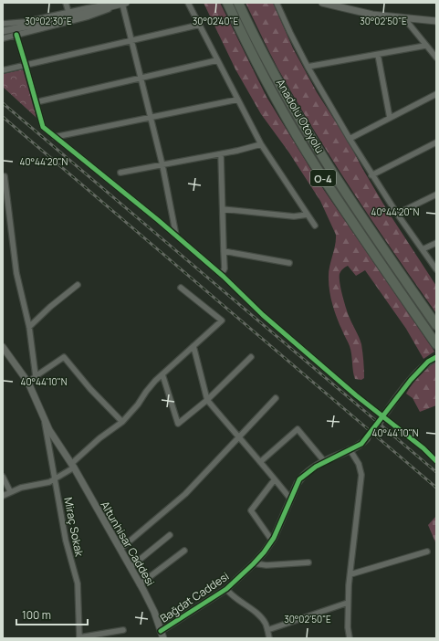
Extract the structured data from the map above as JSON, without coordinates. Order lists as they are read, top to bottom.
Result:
{
  "streets": {
    "highway": ["Anadolu Otoyolu", "O-4"],
    "street": ["Miraç Sokak", "Altunhisar Caddesi", "Bağdat Caddesi"]
  },
  "crossings": [
    ["Miraç Sokak", "Altunhisar Caddesi"],
    ["Altunhisar Caddesi", "Bağdat Caddesi"]
  ],
  "scale_bar": "100 m",
  "coordinates": [
    "30°02'30\"E",
    "30°02'40\"E",
    "30°02'50\"E",
    "40°44'20\"N",
    "40°44'10\"N"
  ]
}
